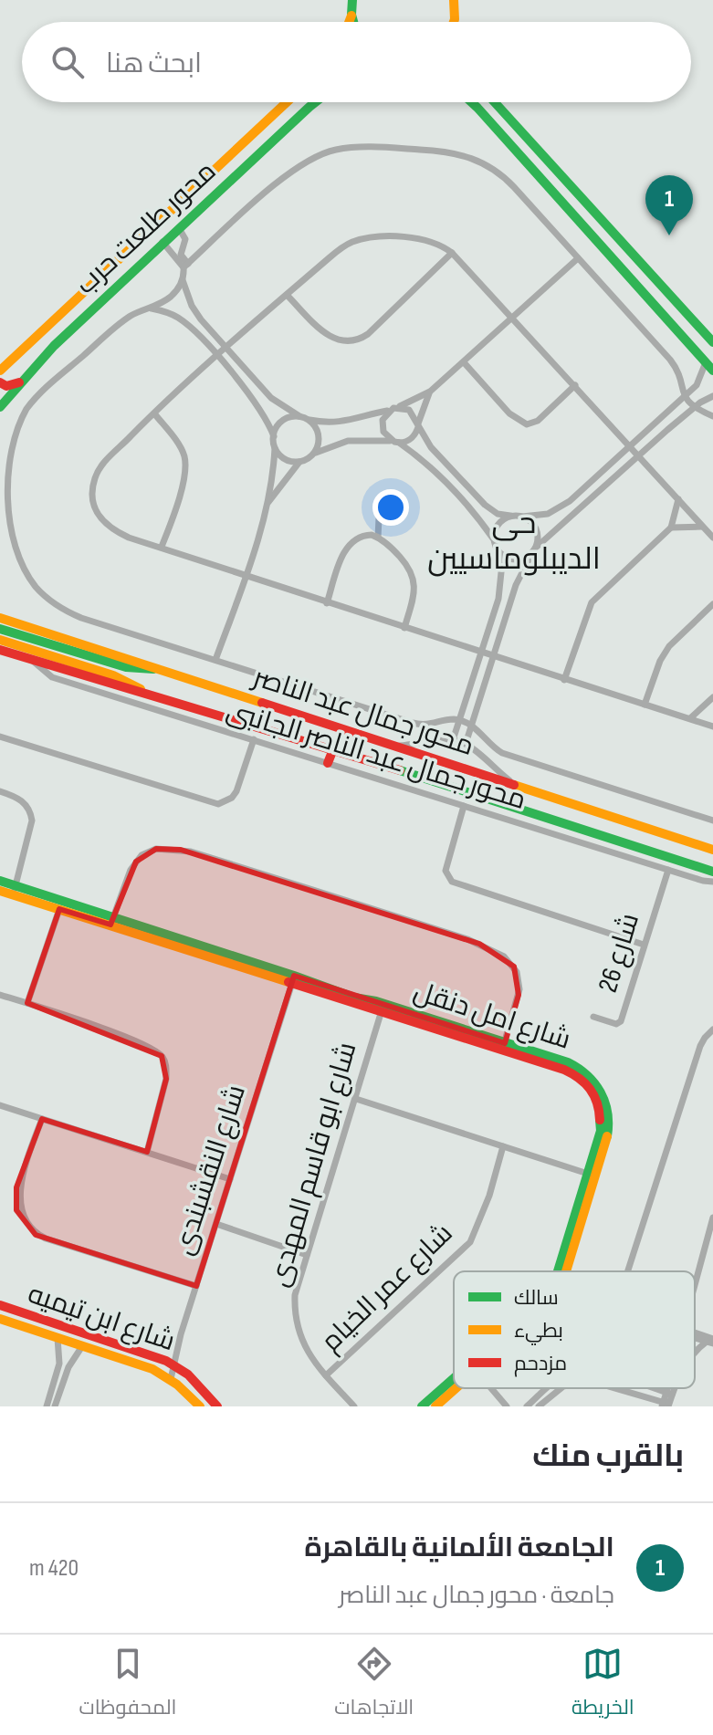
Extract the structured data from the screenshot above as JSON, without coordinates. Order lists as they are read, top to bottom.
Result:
{
  "streets": {
    "main road": [
      "محور طلعت حرب",
      "محور جمال عبد الناصر",
      "شارع امل دنقل",
      "شارع ابن تيميه"
    ],
    "street": [
      "محور جمال عبد الناصر الجانبى",
      "شارع 26",
      "شارع ابو قاسم المهدى",
      "شارع النقشبندى",
      "شارع عمر الخيام"
    ]
  },
  "crossings": [
    ["محور جمال عبد الناصر", "محور جمال عبد الناصر الجانبى"],
    ["محور جمال عبد الناصر الجانبى", "شارع 26"],
    ["شارع امل دنقل", "شارع ابو قاسم المهدى"],
    ["شارع امل دنقل", "شارع النقشبندى"],
    ["شارع ابو قاسم المهدى", "شارع عمر الخيام"],
    ["شارع النقشبندى", "شارع ابن تيميه"]
  ],
  "districts": ["حى الديبلوماسيين"],
  "legend": ["سالك", "بطيء", "مزدحم"],
  "page": {
    "search": "ابحث هنا",
    "pins": "1",
    "heading": "بالقرب منك",
    "list": [
      {
        "mark": "1",
        "name": "الجامعة الألمانية بالقاهرة",
        "note": "جامعة · محور جمال عبد الناصر",
        "value": "420 m"
      }
    ],
    "nav": ["الخريطة", "الاتجاهات", "المحفوظات"]
  }
}
